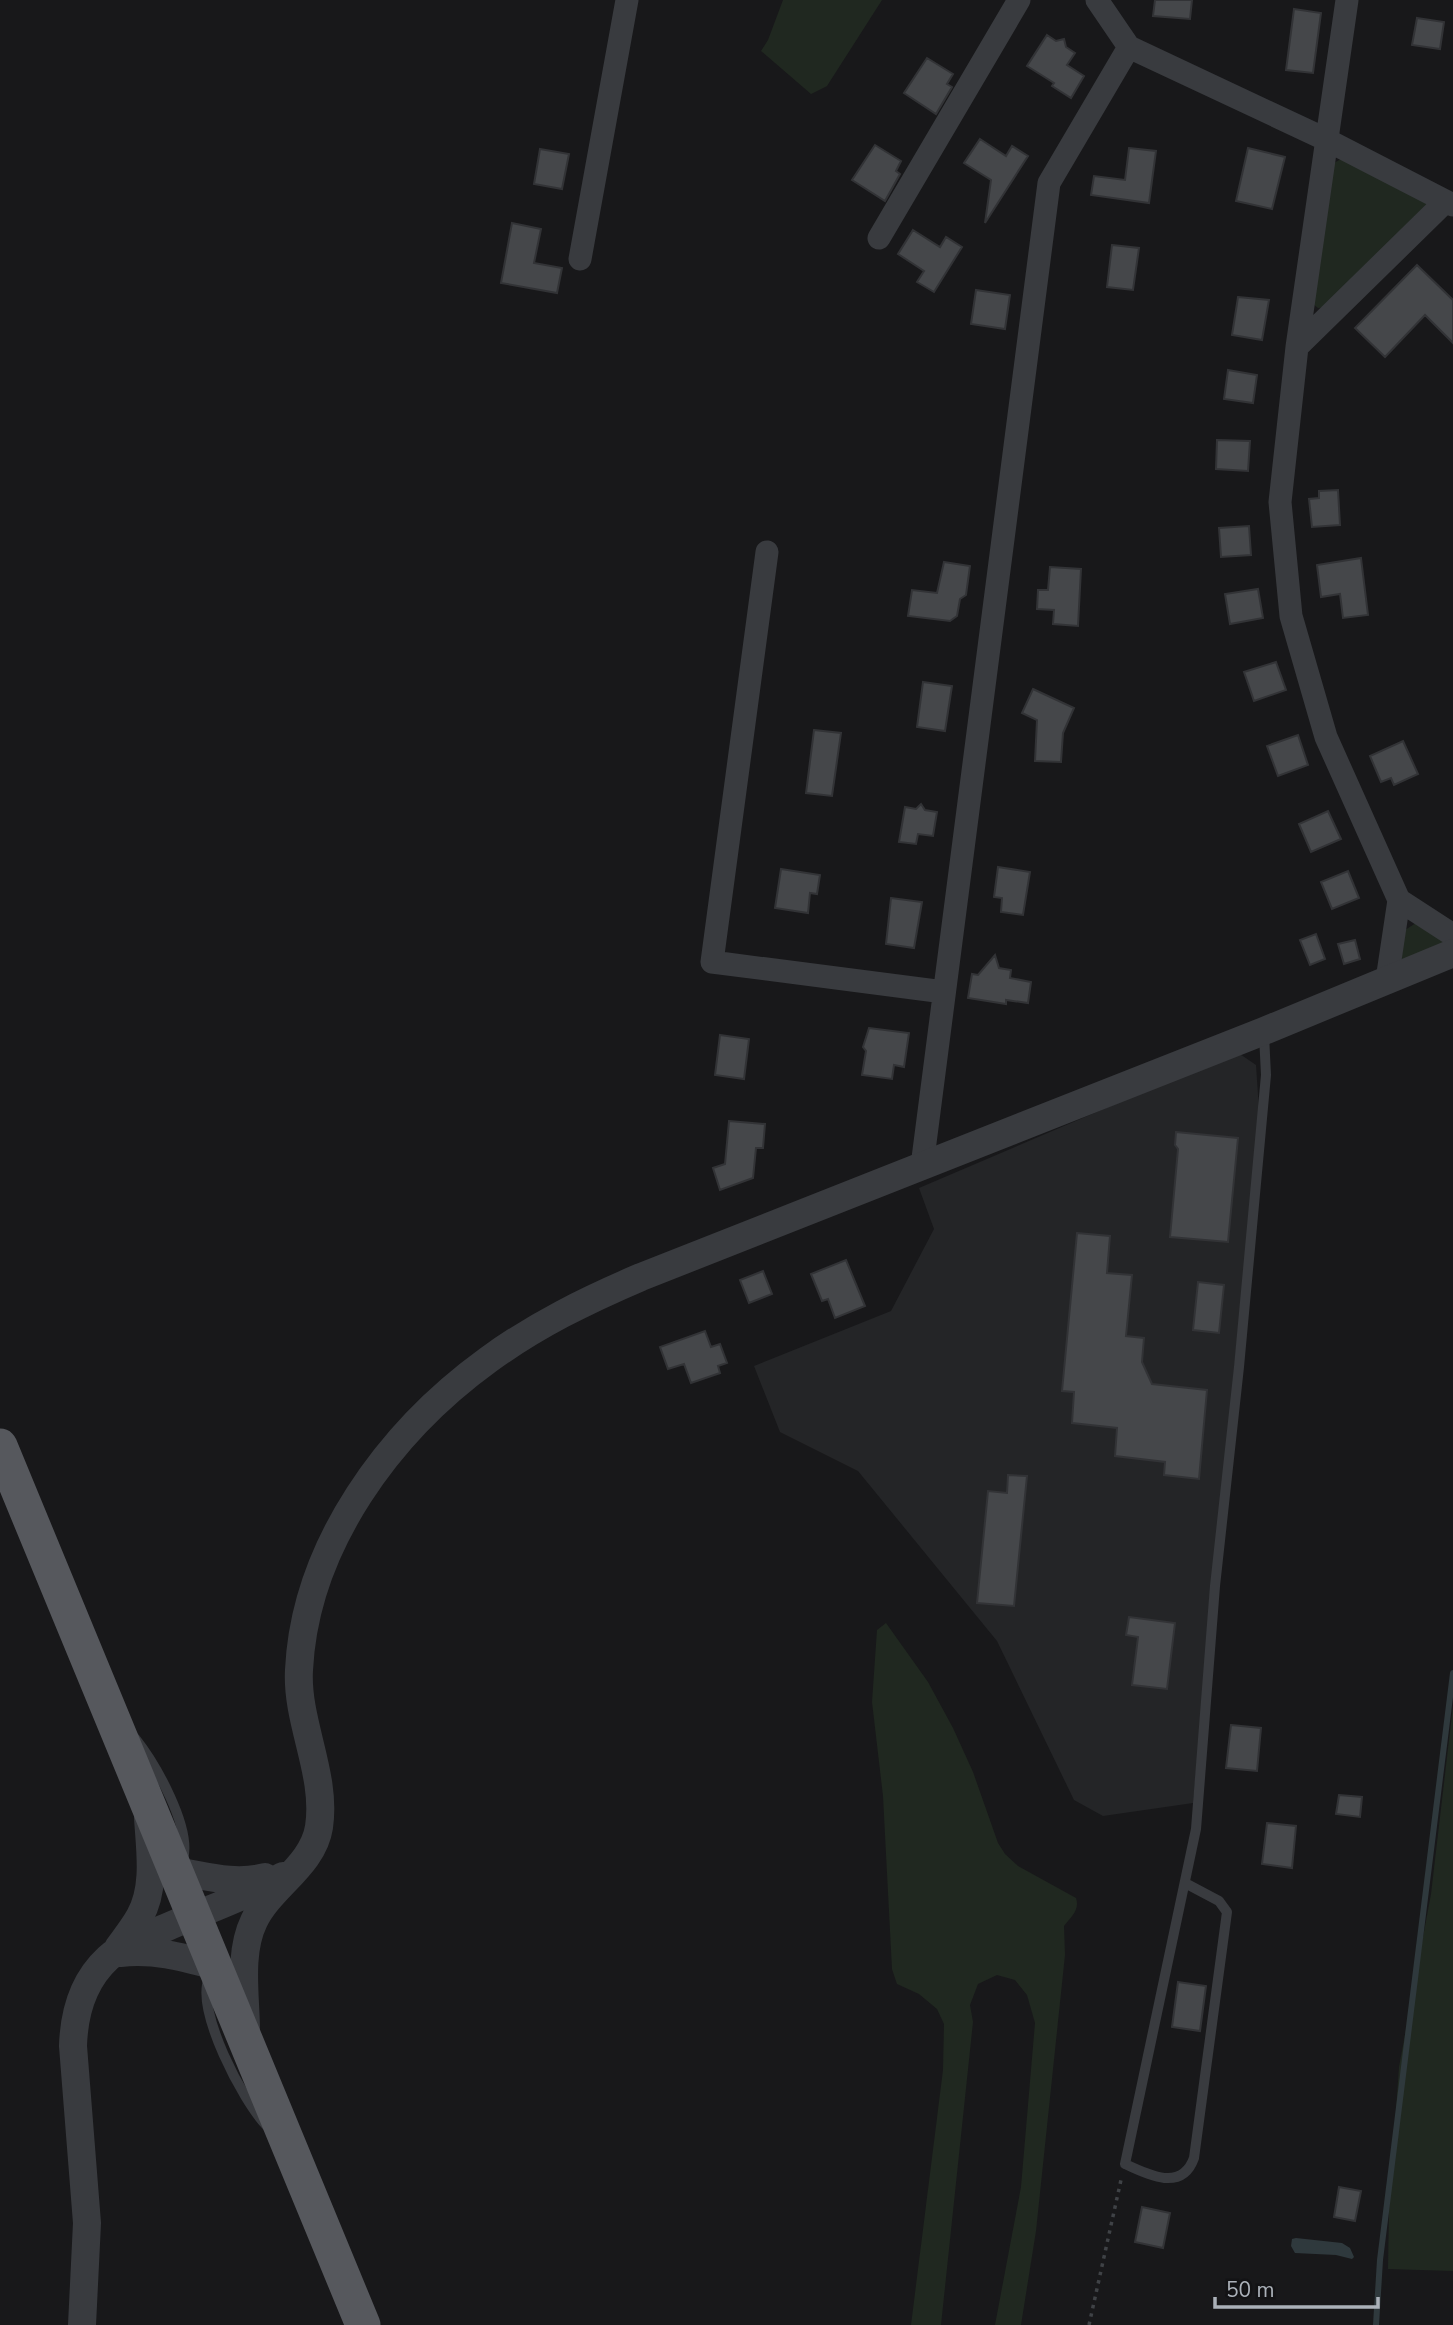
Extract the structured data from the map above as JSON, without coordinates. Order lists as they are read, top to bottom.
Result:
{
  "scale_bar": "50 m"
}
